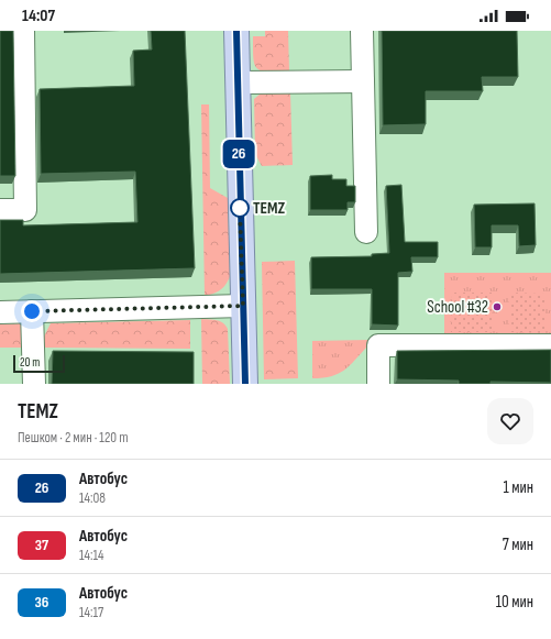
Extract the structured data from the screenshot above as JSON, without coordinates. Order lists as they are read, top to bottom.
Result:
{
  "places": ["TEMZ", "School #32"],
  "lines": ["bus line 26"],
  "scale_bar": "20 m",
  "page": {
    "status": "14:07",
    "on_map": "26",
    "scale": "20 m",
    "heading": ["TEMZ", "Пешком · 2 мин · 120 m"],
    "list": [
      {
        "mark": "26",
        "name": "Автобус",
        "note": "14:08",
        "value": "1 мин"
      },
      {
        "mark": "37",
        "name": "Автобус",
        "note": "14:14",
        "value": "7 мин"
      },
      {
        "mark": "36",
        "name": "Автобус",
        "note": "14:17",
        "value": "10 мин"
      }
    ]
  }
}
